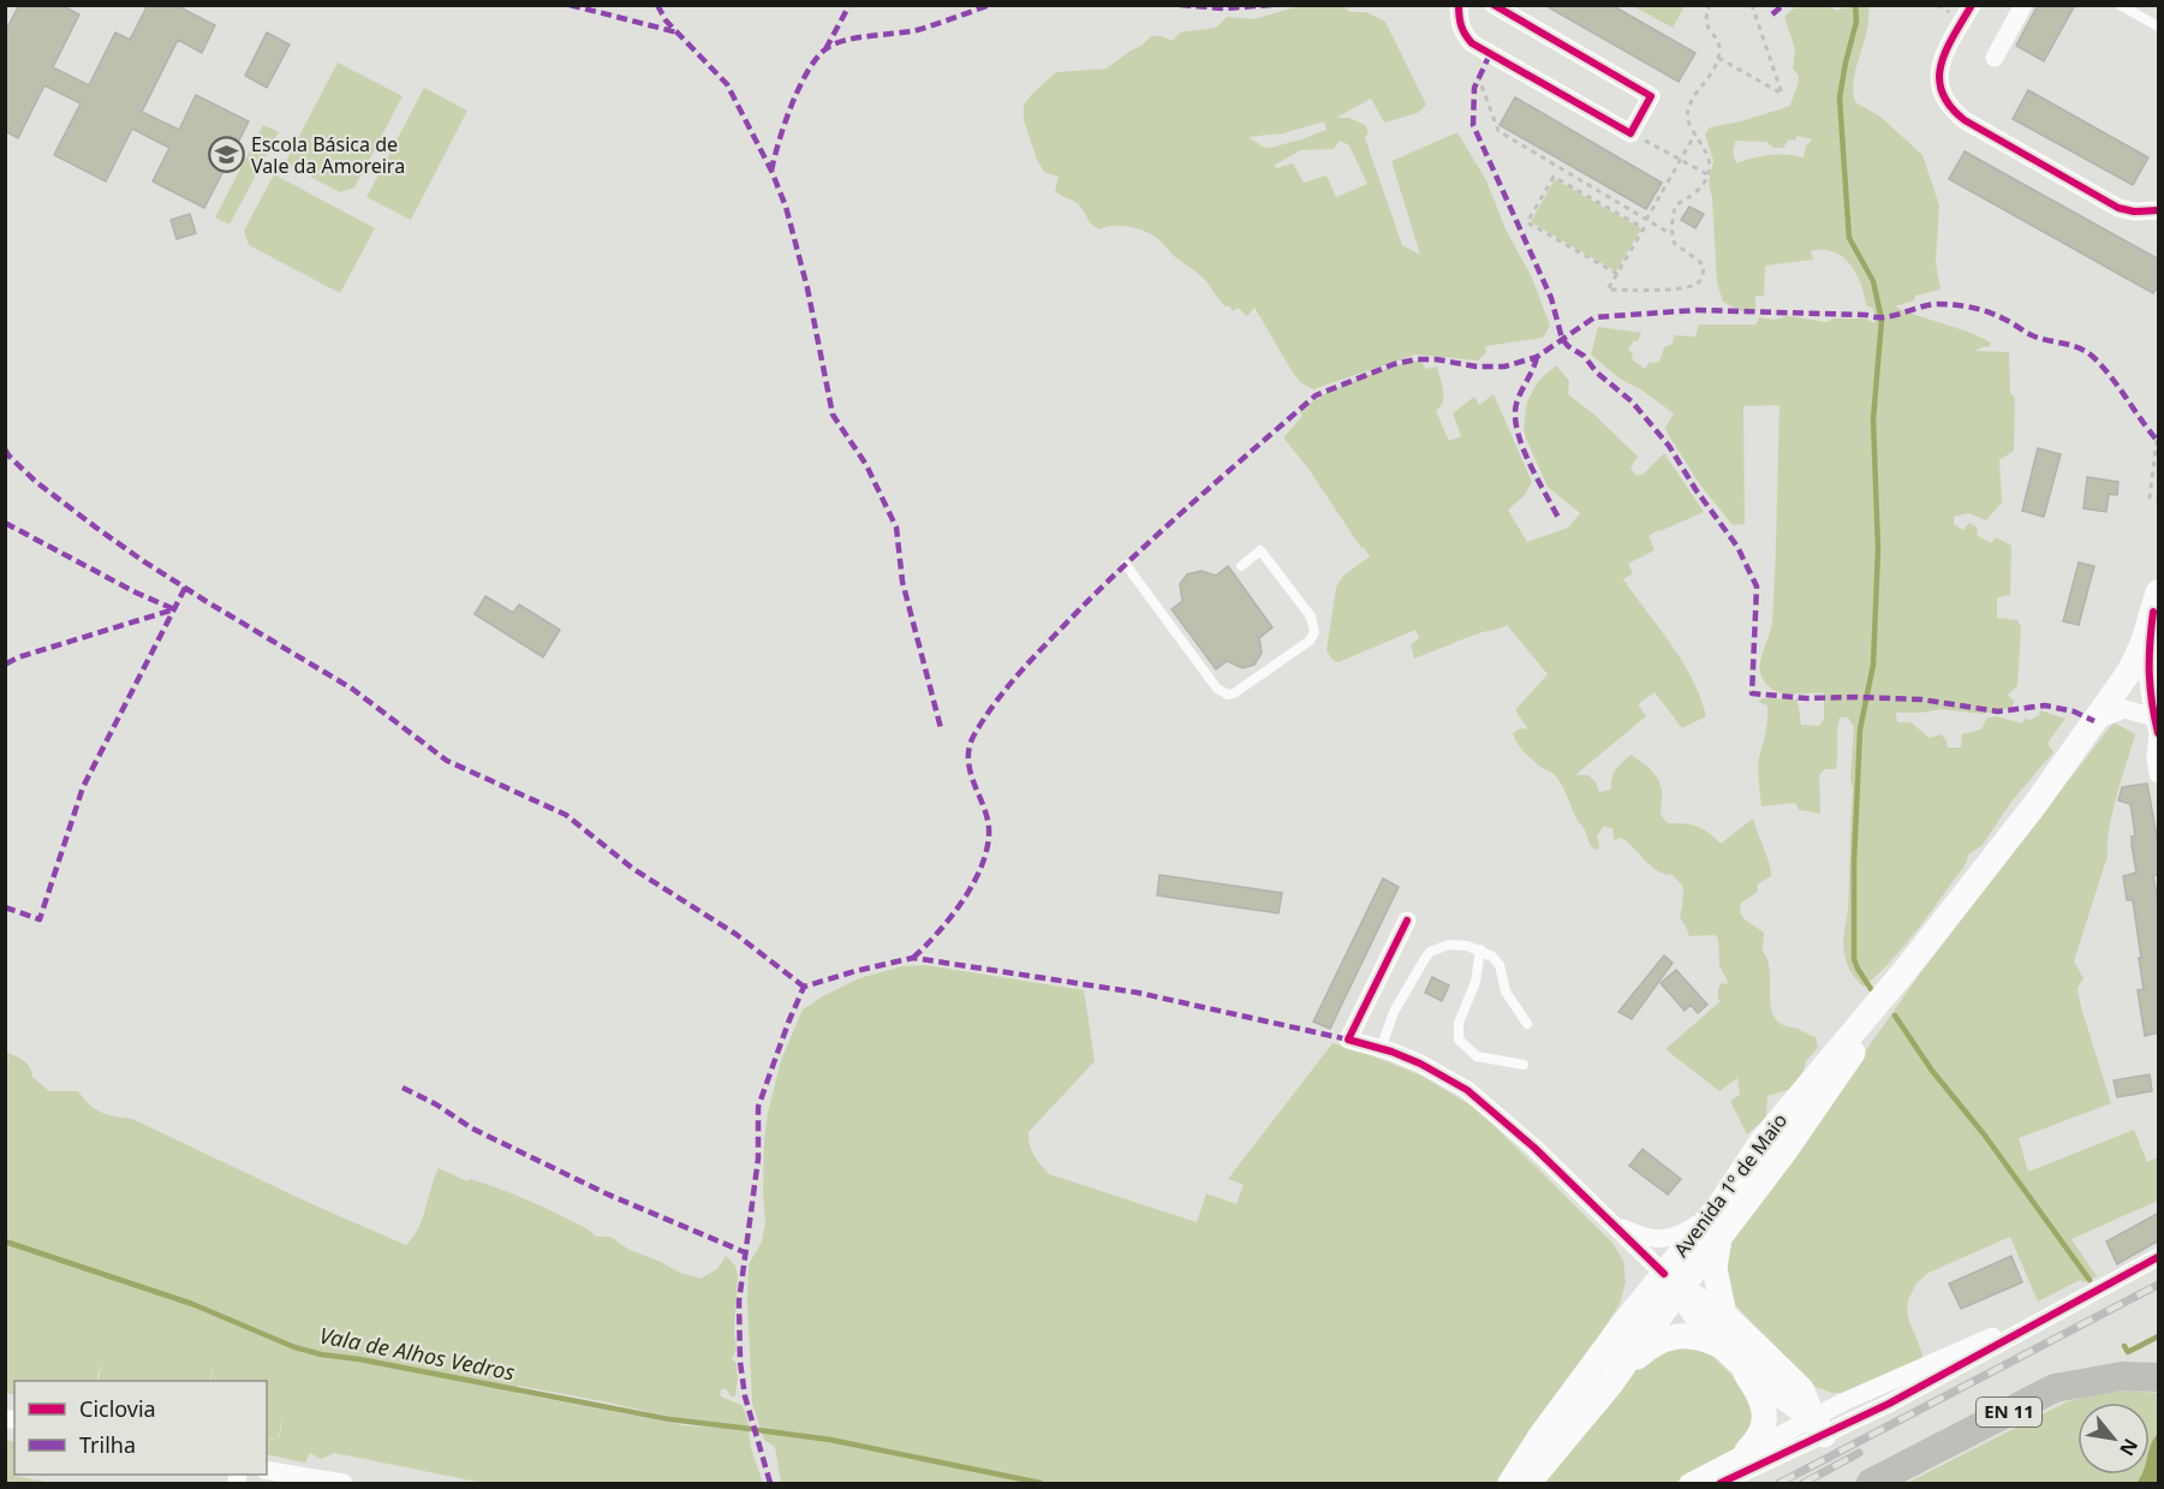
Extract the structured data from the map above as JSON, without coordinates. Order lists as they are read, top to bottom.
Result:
{
  "streets": {
    "main road": ["Avenida 1º de Maio", "EN 11"]
  },
  "water": ["Vala de Alhos Vedros"],
  "places": {
    "school or university": ["Escola Básica de Vale da Amoreira"]
  },
  "legend": ["Ciclovia", "Trilha"],
  "north": "bottom right"
}
